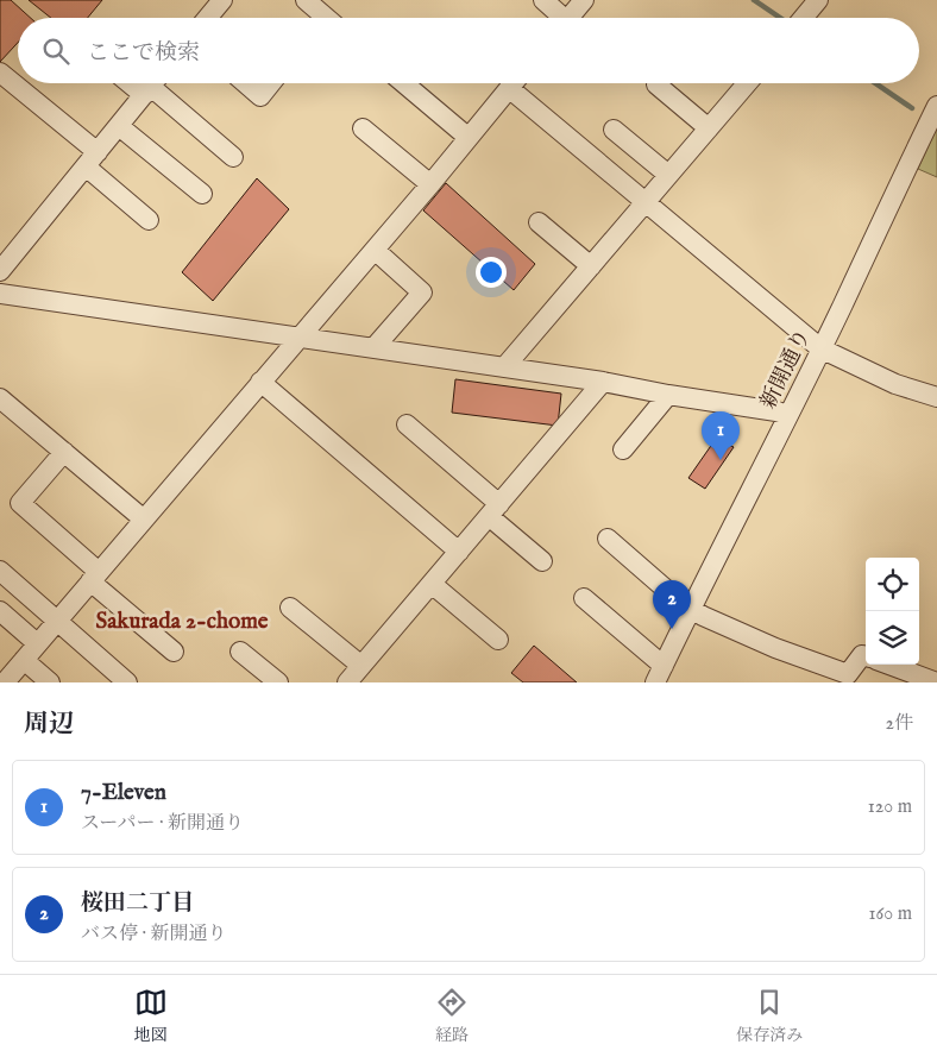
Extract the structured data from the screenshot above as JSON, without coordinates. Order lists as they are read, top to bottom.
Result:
{
  "streets": {
    "street": ["新開通り"]
  },
  "districts": ["Sakurada 2-chome"],
  "page": {
    "search": "ここで検索",
    "pins": ["1", "2"],
    "heading": ["周辺", "2件"],
    "list": [
      {
        "mark": "1",
        "name": "7-Eleven",
        "note": "スーパー · 新開通り",
        "value": "120 m"
      },
      {
        "mark": "2",
        "name": "桜田二丁目",
        "note": "バス停 · 新開通り",
        "value": "160 m"
      }
    ],
    "nav": ["地図", "経路", "保存済み"]
  }
}
